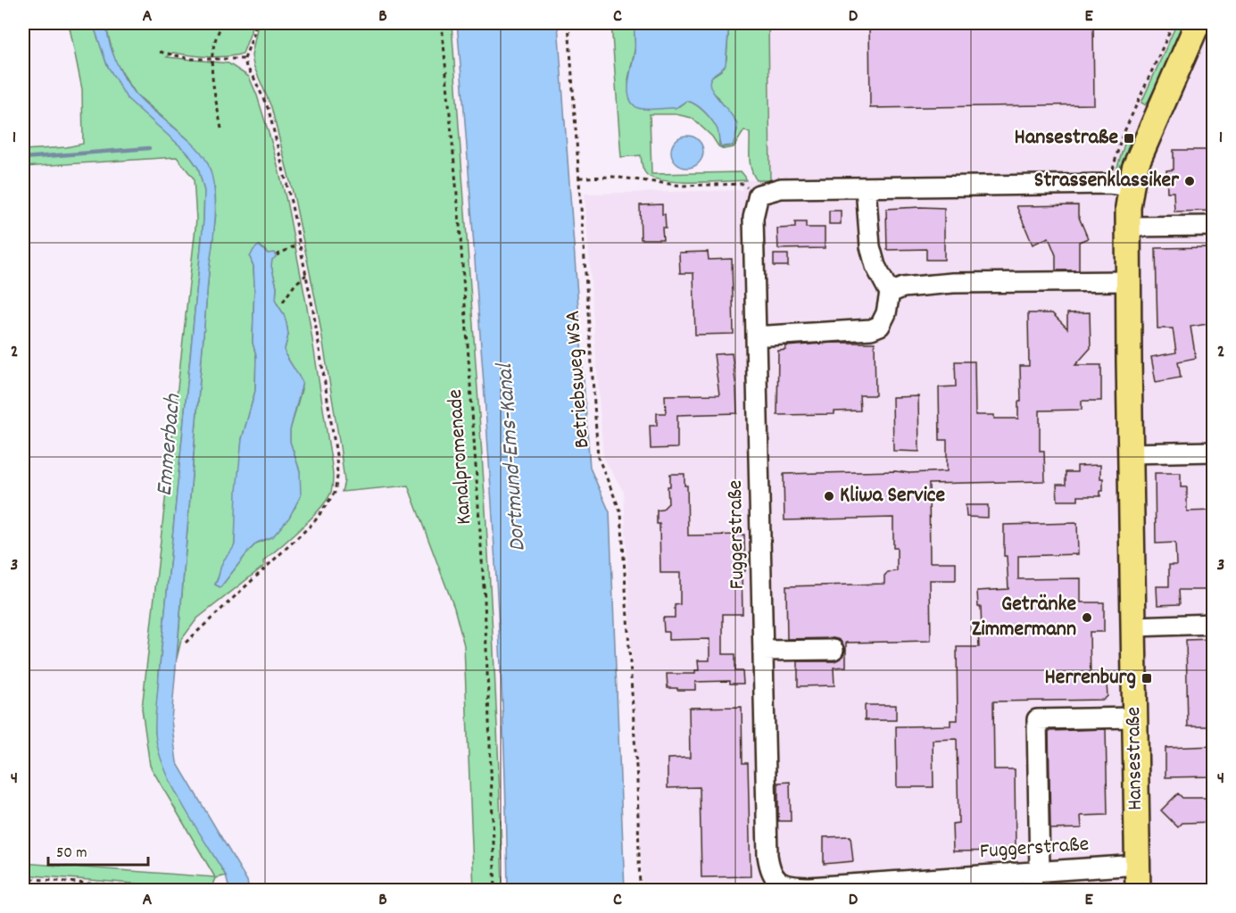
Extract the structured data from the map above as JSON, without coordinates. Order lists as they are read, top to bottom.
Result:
{
  "streets": {
    "main road": ["Hansestraße"],
    "street": ["Fuggerstraße"],
    "path": ["Betriebsweg WSA", "Kanalpromenade"]
  },
  "crossings": [
    ["Fuggerstraße", "Hansestraße"]
  ],
  "water": ["Emmerbach", "Dortmund-Ems-Kanal"],
  "places": {
    "transit": ["Hansestraße", "Herrenburg"],
    "other": ["Strassenklassiker", "Kliwa Service", "Getränke Zimmermann"]
  },
  "scale_bar": "50 m",
  "grid": {
    "columns": [
      "A",
      "B",
      "C",
      "D",
      "E"
    ],
    "rows": [
      "1",
      "2",
      "3",
      "4"
    ]
  }
}
